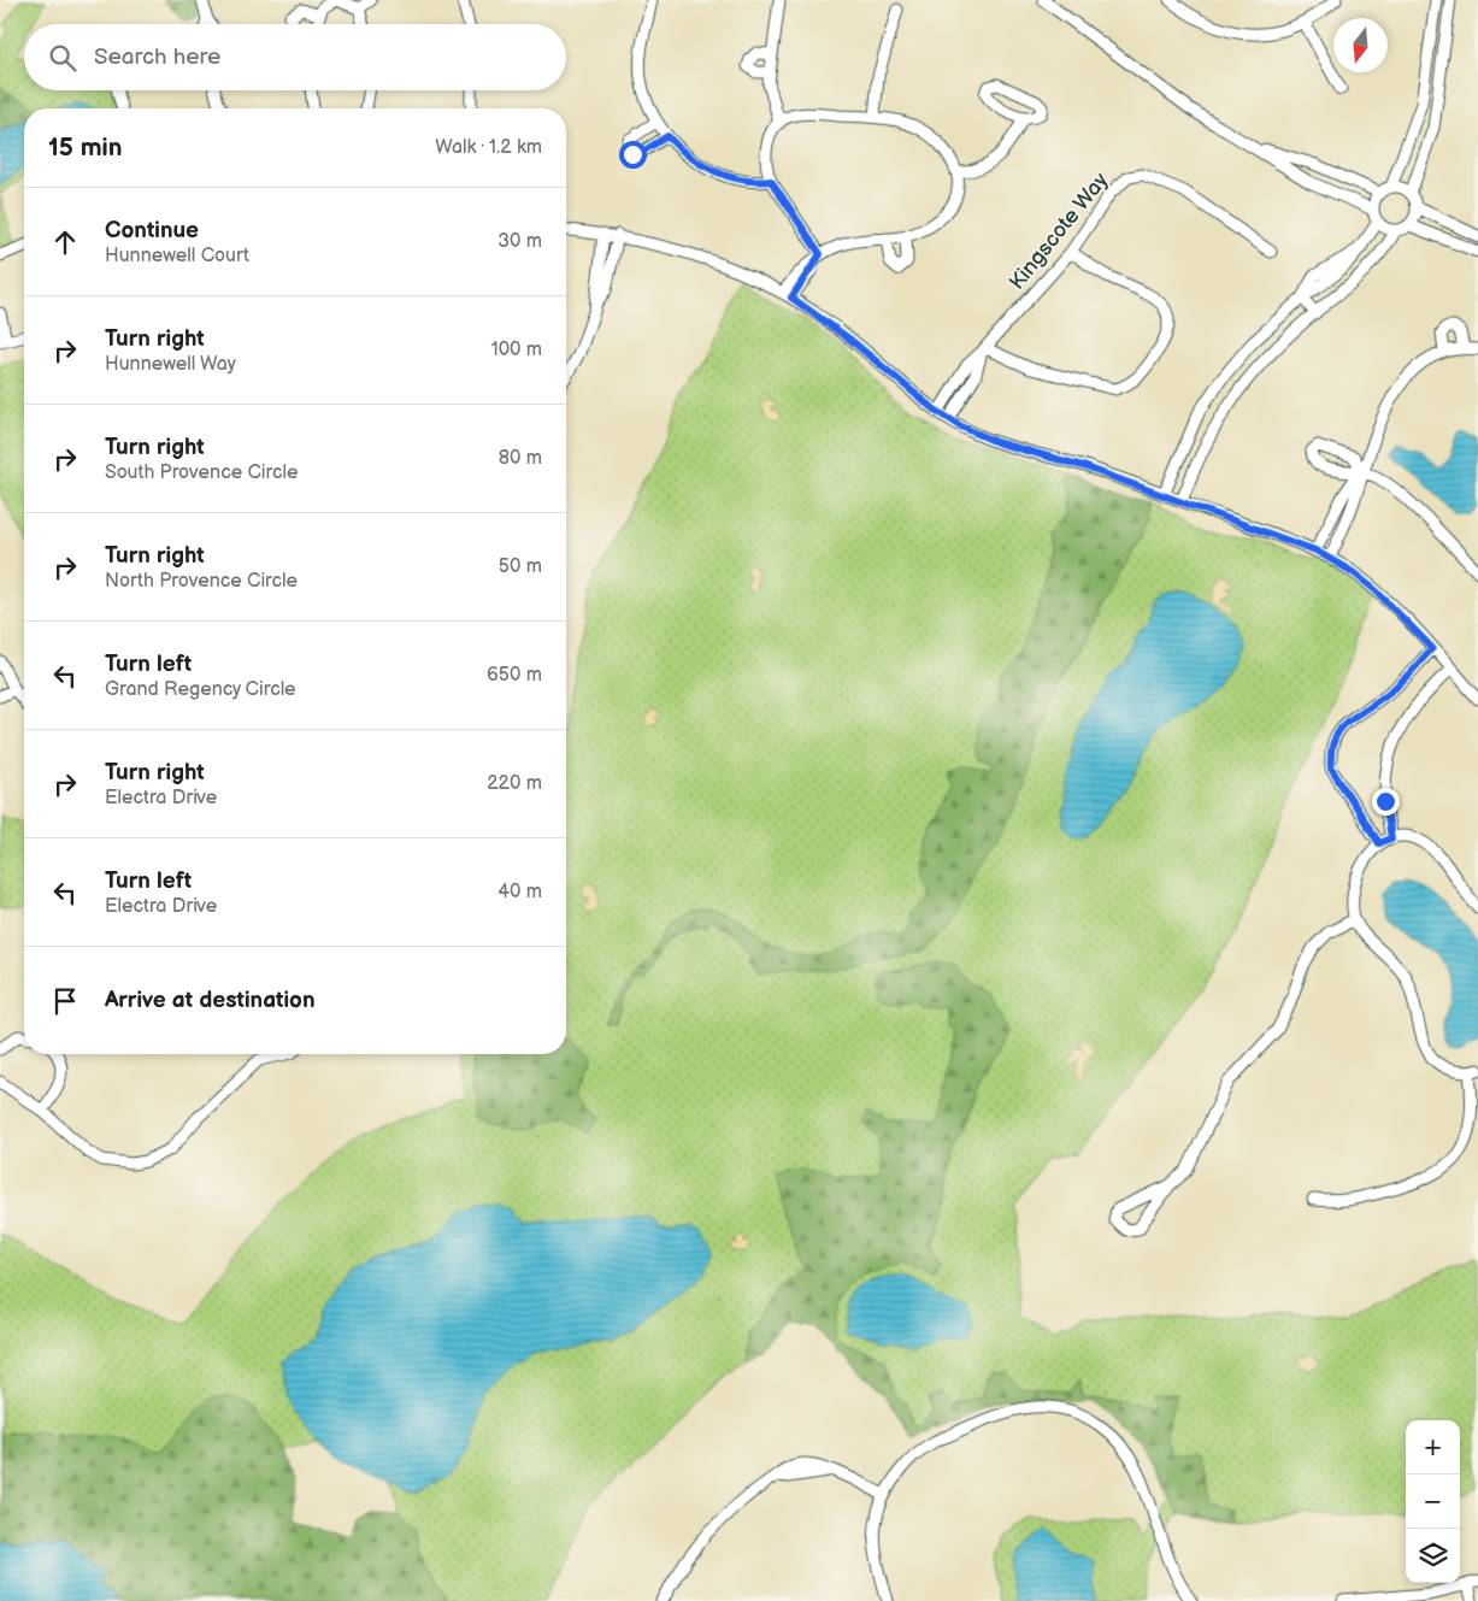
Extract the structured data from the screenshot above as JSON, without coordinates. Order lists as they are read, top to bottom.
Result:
{
  "streets": {
    "street": ["Kingscote Way"]
  },
  "north": "bottom",
  "page": {
    "search": "Search here",
    "heading": ["15 min", "Walk · 1.2 km"],
    "list": [
      ["Continue", "Hunnewell Court", "30 m"],
      ["Turn right", "Hunnewell Way", "100 m"],
      ["Turn right", "South Provence Circle", "80 m"],
      ["Turn right", "North Provence Circle", "50 m"],
      ["Turn left", "Grand Regency Circle", "650 m"],
      ["Turn right", "Electra Drive", "220 m"],
      ["Turn left", "Electra Drive", "40 m"],
      "Arrive at destination"
    ],
    "map_buttons": ["+", "−"]
  }
}
